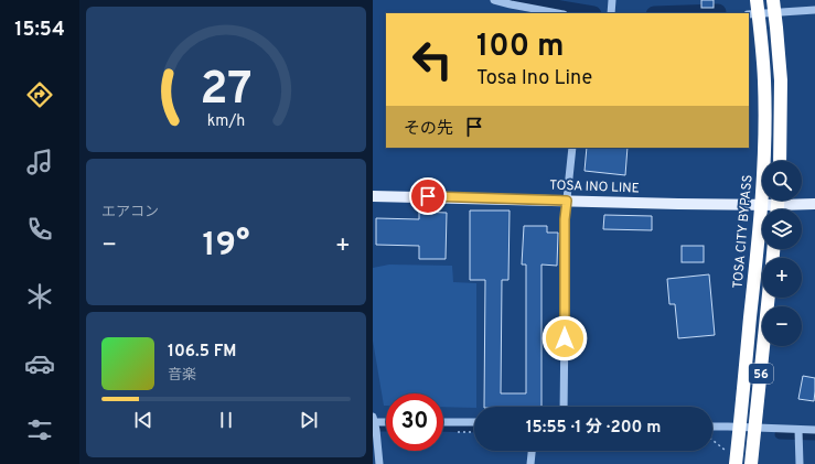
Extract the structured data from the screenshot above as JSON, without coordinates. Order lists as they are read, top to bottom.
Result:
{
  "streets": {
    "highway": ["TOSA CITY BYPASS", "56"],
    "main road": ["TOSA INO LINE"]
  },
  "crossings": [
    ["TOSA INO LINE", "TOSA CITY BYPASS"]
  ],
  "page": {
    "tabs": "15:54",
    "turn": ["100 m", "Tosa Ino Line"],
    "then": "その先",
    "tile": "エアコン",
    "map_buttons": ["+", "−"],
    "heat": ["−", "19°", "+"],
    "song": ["106.5 FM", "音楽"],
    "limit": "30",
    "trip": "15:55 · 1 分 · 200 m",
    "gauge": ["27", "km/h"]
  }
}
